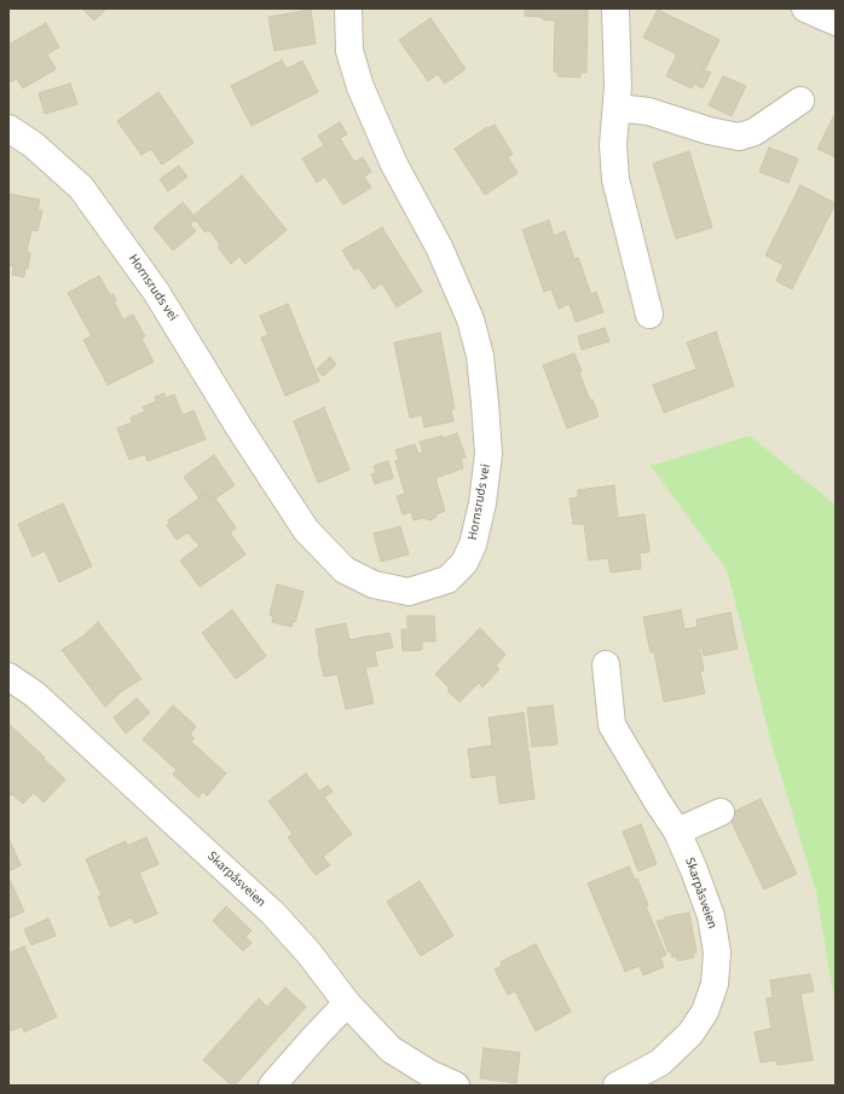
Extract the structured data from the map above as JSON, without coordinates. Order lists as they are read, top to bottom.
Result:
{
  "streets": {
    "street": ["Hornsruds vei", "Skarpåsveien"]
  }
}
